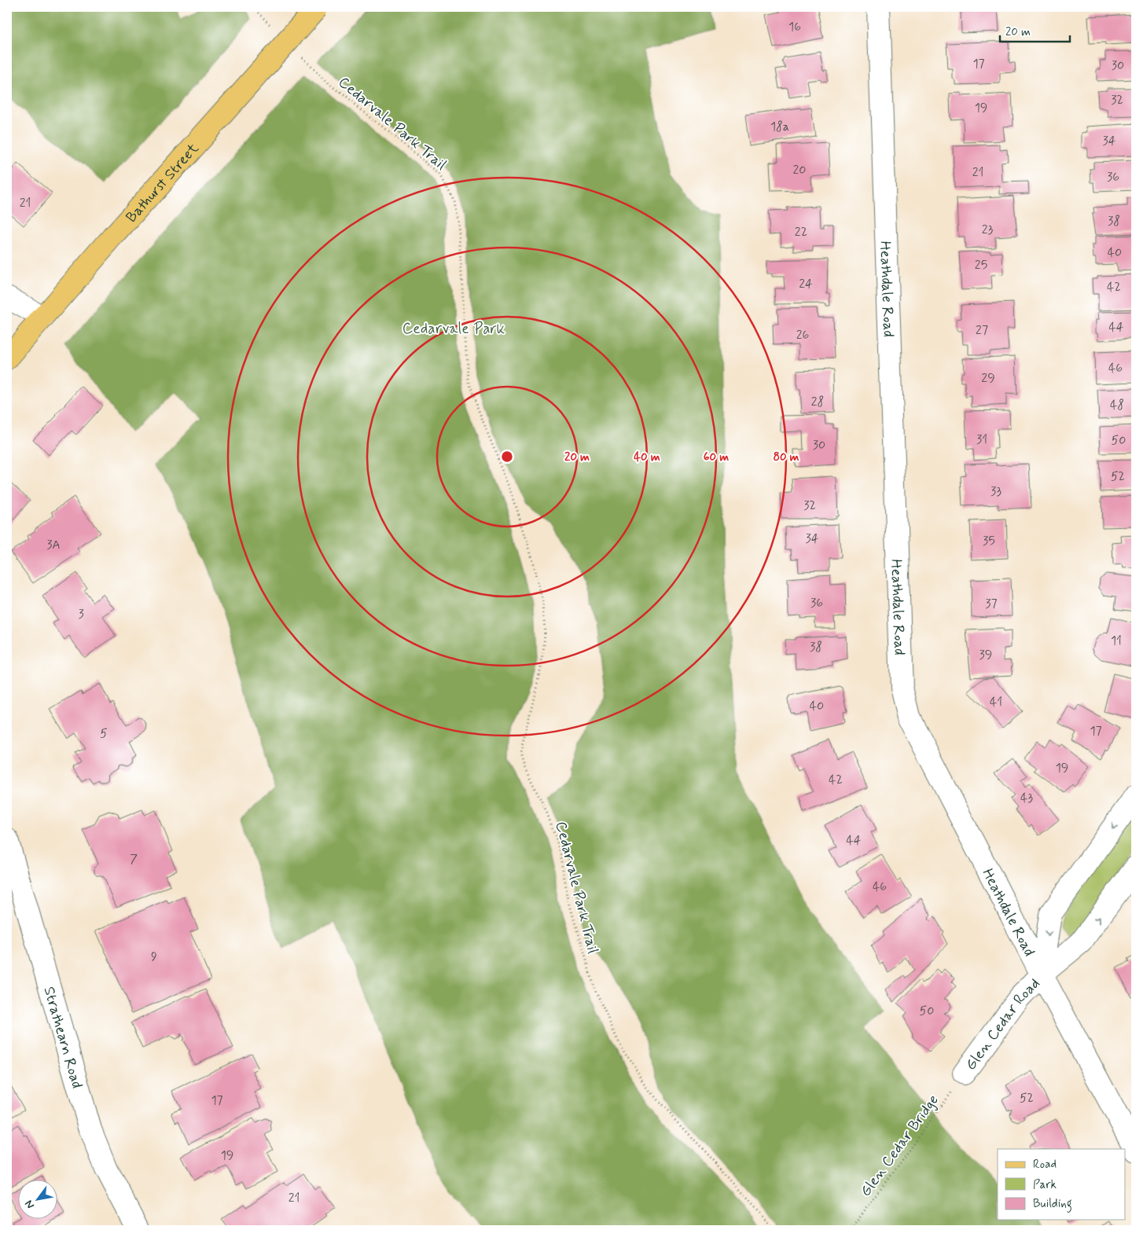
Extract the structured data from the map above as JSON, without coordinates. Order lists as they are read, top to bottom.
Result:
{
  "streets": {
    "main road": ["Bathurst Street"],
    "street": ["Heathdale Road", "Glen Cedar Road", "Strathearn Road"],
    "path": ["Cedarvale Park Trail", "Glen Cedar Bridge"]
  },
  "crossings": [
    ["Heathdale Road", "Glen Cedar Road"],
    ["Glen Cedar Road", "Glen Cedar Bridge"]
  ],
  "parks": ["Cedarvale Park"],
  "house_numbers": [
    "16",
    "17",
    "30",
    "32",
    "19",
    "18a",
    "34",
    "20",
    "21",
    "36",
    "21",
    "38",
    "23",
    "22",
    "40",
    "25",
    "24",
    "42",
    "44",
    "27",
    "26",
    "46",
    "29",
    "28",
    "48",
    "31",
    "50",
    "30",
    "52",
    "33",
    "32",
    "34",
    "35",
    "3A",
    "36",
    "37",
    "3",
    "11",
    "38",
    "39",
    "41",
    "40",
    "17",
    "5",
    "19",
    "42",
    "43",
    "44",
    "7",
    "46",
    "9",
    "50",
    "52",
    "17",
    "19",
    "21"
  ],
  "legend": ["Road", "Park", "Building"],
  "scale_bar": "20 m",
  "north": "bottom left",
  "rings": [
    "20 m",
    "40 m",
    "60 m",
    "80 m"
  ]
}
